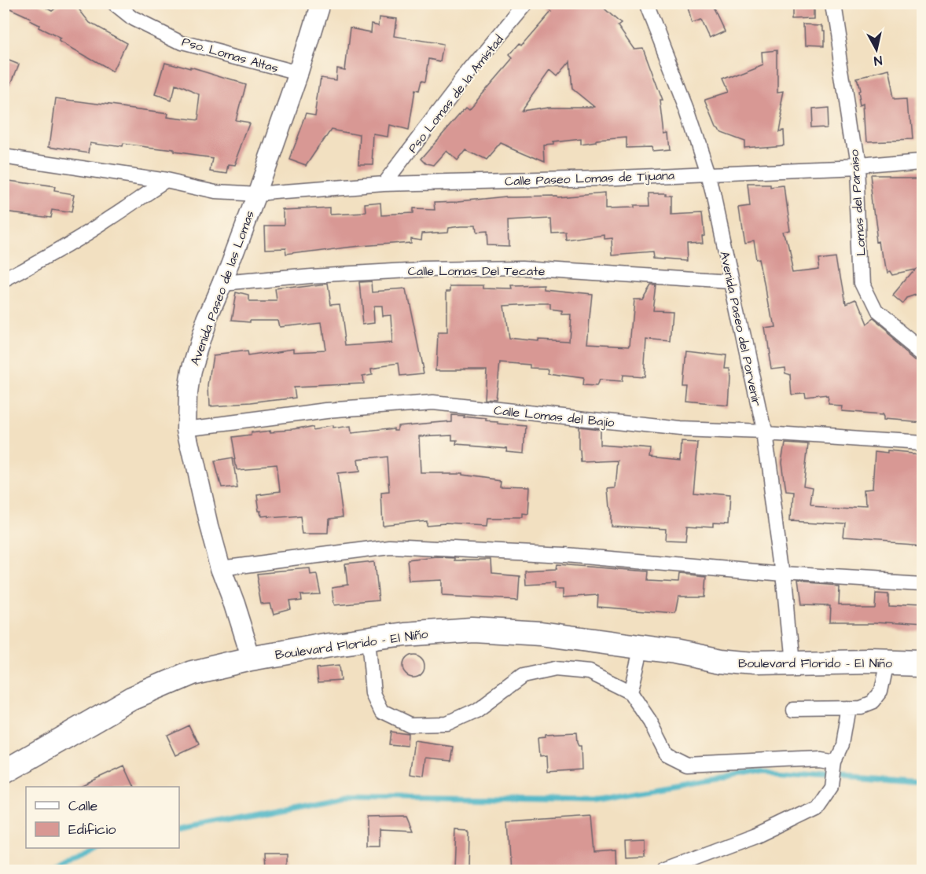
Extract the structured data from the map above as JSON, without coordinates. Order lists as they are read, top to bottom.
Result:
{
  "streets": {
    "main road": ["Boulevard Florido - El Niño"],
    "street": [
      "Pso. Lomas Altas",
      "Pso Lomas de la Amistad",
      "Calle Paseo Lomas de Tijuana",
      "Lomas del Paraiso",
      "Calle Lomas Del Tecate",
      "Avenida Paseo de las Lomas",
      "Avenida Paseo del Porvenir",
      "Calle Lomas del Bajío"
    ]
  },
  "crossings": [
    ["Pso. Lomas Altas", "Avenida Paseo de las Lomas"],
    ["Pso Lomas de la Amistad", "Calle Paseo Lomas de Tijuana"],
    ["Calle Paseo Lomas de Tijuana", "Lomas del Paraiso"],
    ["Calle Paseo Lomas de Tijuana", "Avenida Paseo de las Lomas"],
    ["Calle Paseo Lomas de Tijuana", "Avenida Paseo del Porvenir"],
    ["Calle Lomas Del Tecate", "Avenida Paseo de las Lomas"],
    ["Calle Lomas Del Tecate", "Avenida Paseo del Porvenir"],
    ["Avenida Paseo de las Lomas", "Calle Lomas del Bajío"],
    ["Avenida Paseo de las Lomas", "Boulevard Florido - El Niño"],
    ["Avenida Paseo del Porvenir", "Calle Lomas del Bajío"],
    ["Avenida Paseo del Porvenir", "Boulevard Florido - El Niño"]
  ],
  "legend": ["Calle", "Edificio"],
  "north": "bottom"
}
